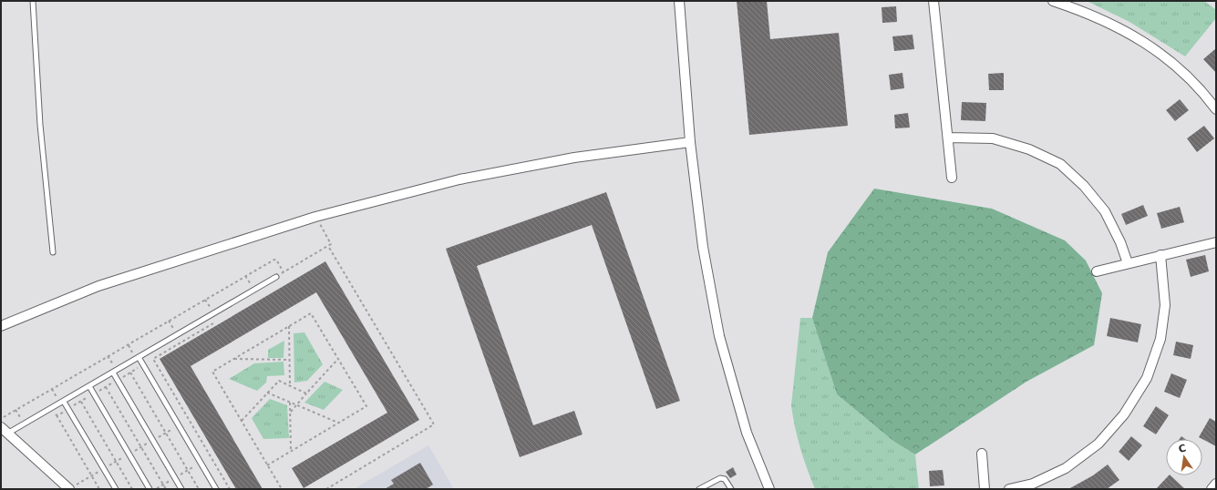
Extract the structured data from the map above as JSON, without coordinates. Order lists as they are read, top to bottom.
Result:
{
  "north": "top"
}
